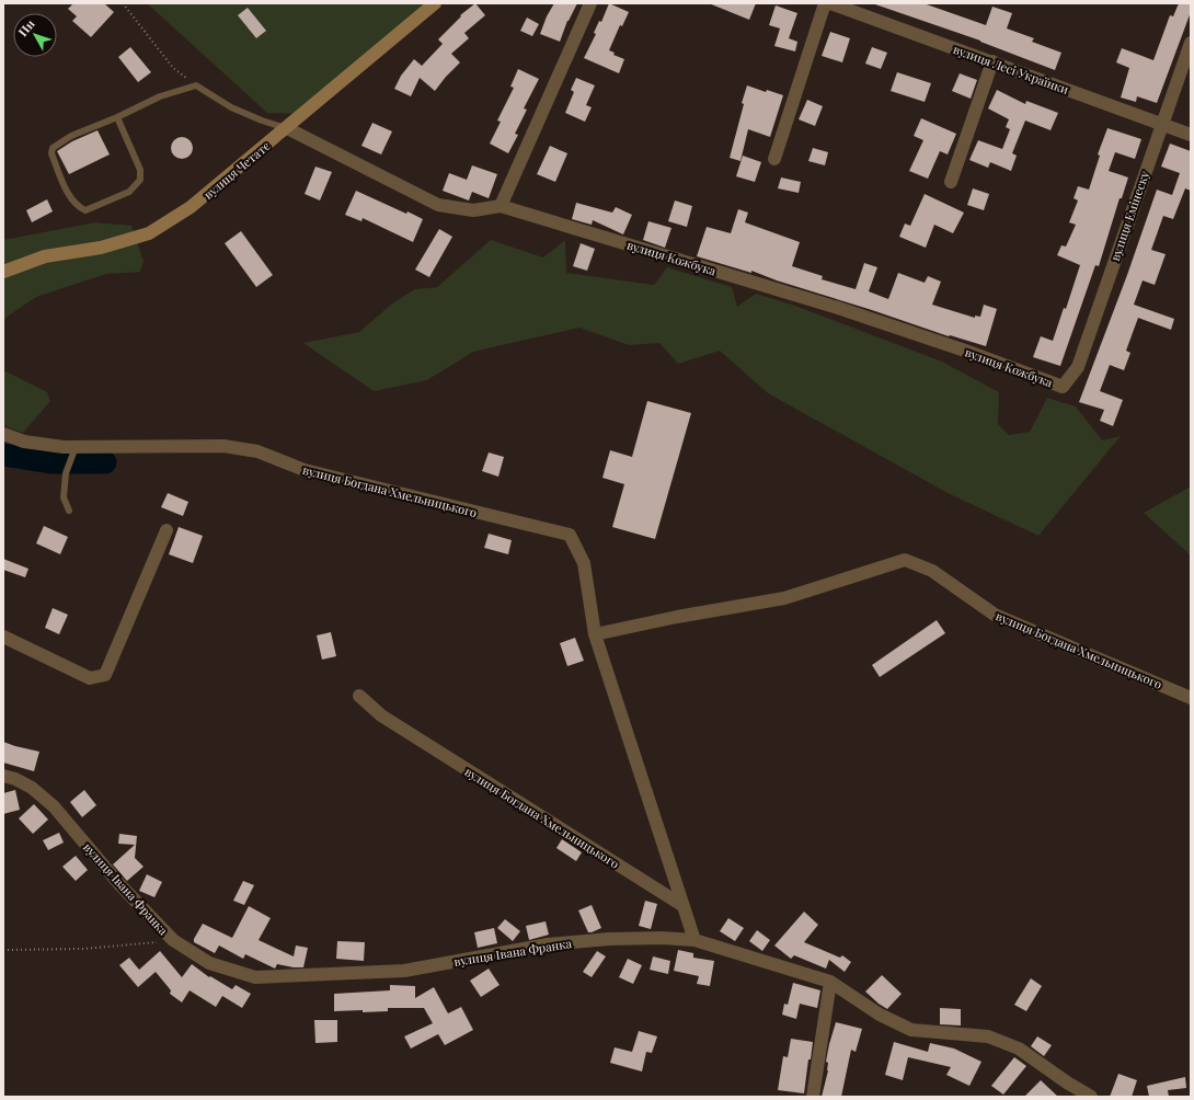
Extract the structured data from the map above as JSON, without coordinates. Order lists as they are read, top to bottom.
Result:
{
  "streets": {
    "street": [
      "вулиця Лесі Українки",
      "вулиця Четатє",
      "вулиця Емінеску",
      "вулиця Кожбука",
      "вулиця Богдана Хмельницького",
      "вулиця Івана Франка"
    ]
  },
  "crossings": [
    ["вулиця Лесі Українки", "вулиця Емінеску"],
    ["вулиця Четатє", "вулиця Кожбука"],
    ["вулиця Емінеску", "вулиця Кожбука"],
    ["вулиця Богдана Хмельницького", "вулиця Івана Франка"]
  ],
  "north": "top left"
}
